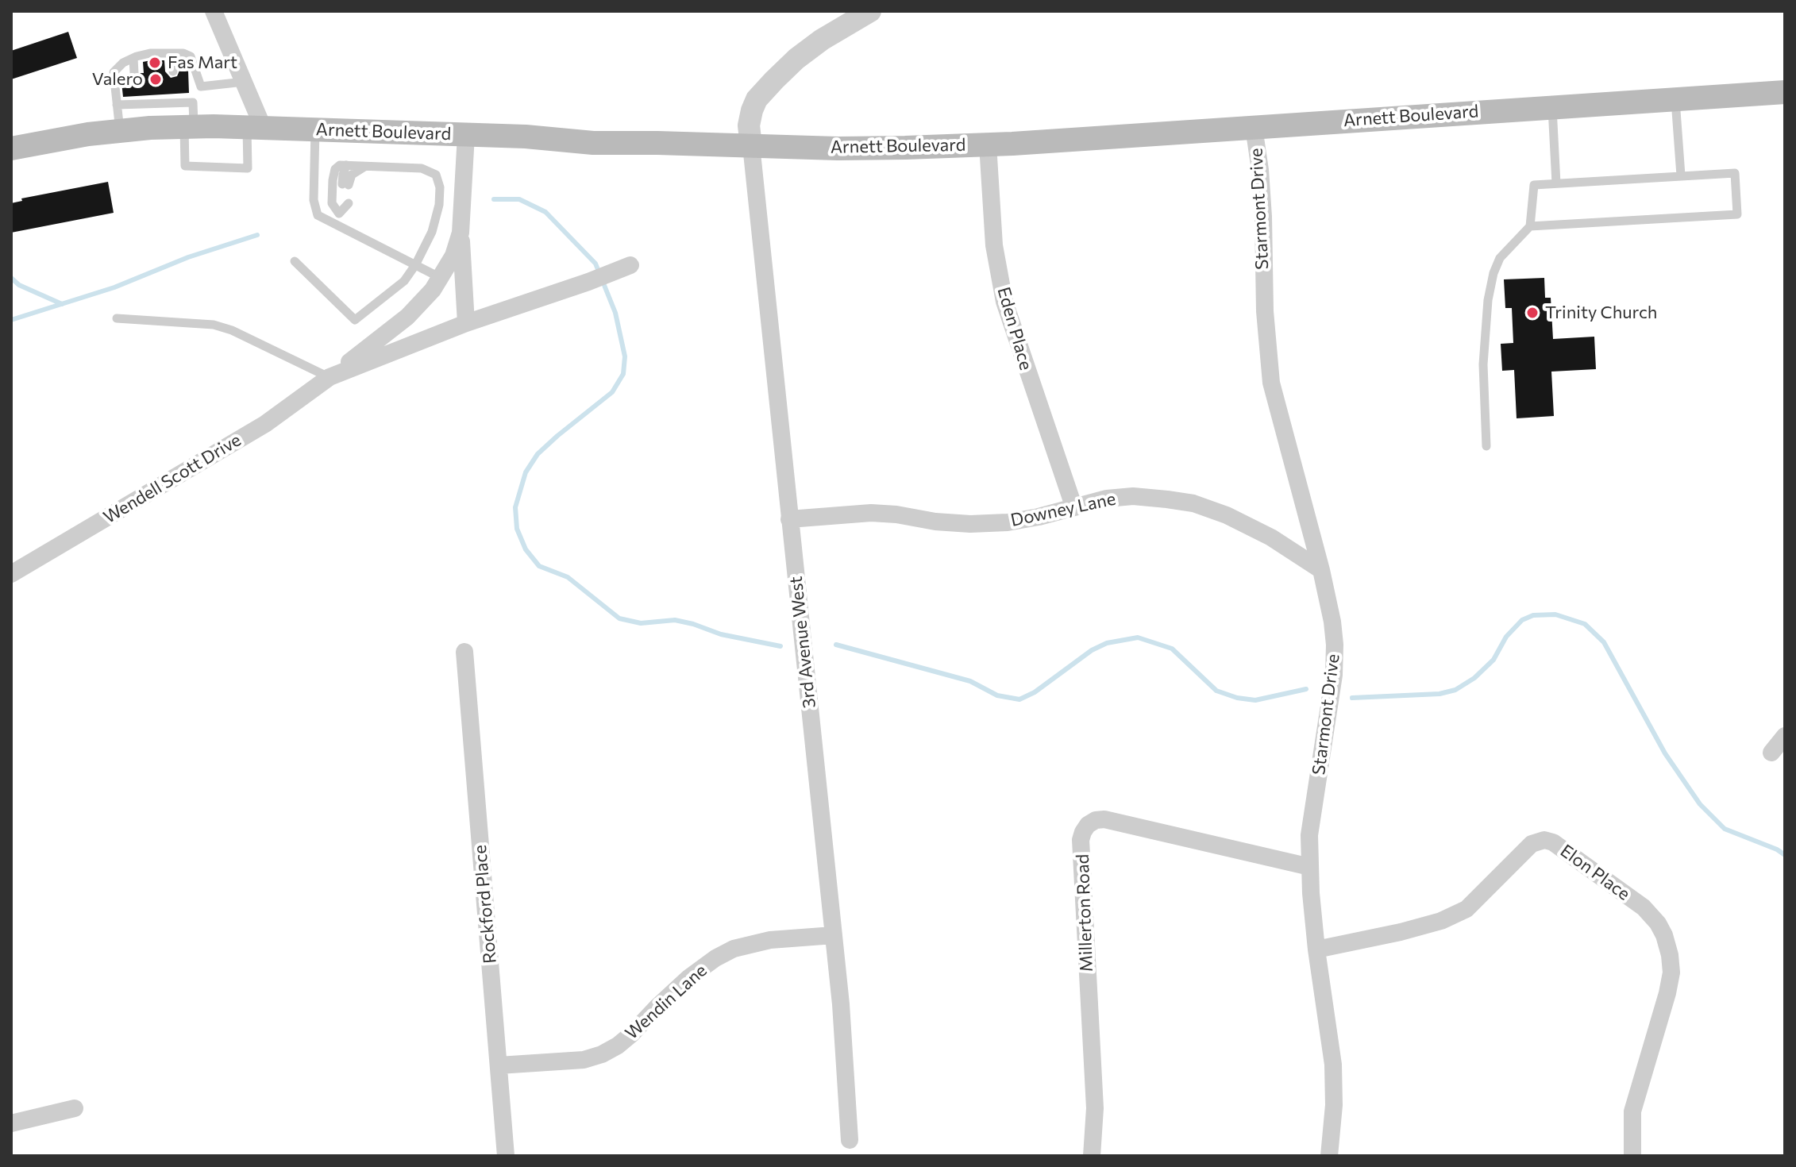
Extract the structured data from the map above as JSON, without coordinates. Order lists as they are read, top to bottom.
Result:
{
  "streets": {
    "main road": ["Arnett Boulevard"],
    "street": [
      "Starmont Drive",
      "Eden Place",
      "Wendell Scott Drive",
      "Downey Lane",
      "3rd Avenue West",
      "Elon Place",
      "Rockford Place",
      "Millerton Road",
      "Wendin Lane"
    ]
  },
  "crossings": [
    ["Arnett Boulevard", "Starmont Drive"],
    ["Arnett Boulevard", "Eden Place"],
    ["Arnett Boulevard", "Wendell Scott Drive"],
    ["Arnett Boulevard", "3rd Avenue West"],
    ["Starmont Drive", "Downey Lane"],
    ["Starmont Drive", "Elon Place"],
    ["Starmont Drive", "Millerton Road"],
    ["Eden Place", "Downey Lane"],
    ["Downey Lane", "3rd Avenue West"],
    ["3rd Avenue West", "Wendin Lane"],
    ["Rockford Place", "Wendin Lane"]
  ],
  "places": ["Fas Mart", "Valero", "Trinity Church"]
}
